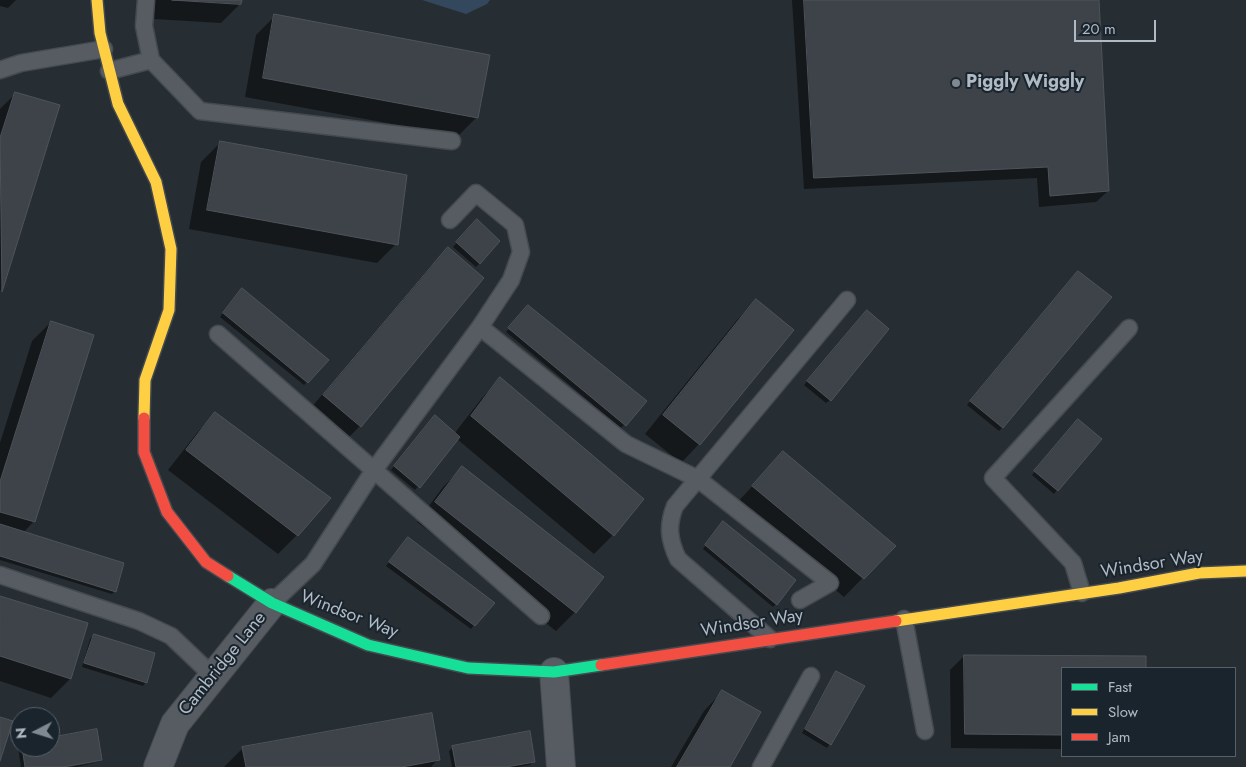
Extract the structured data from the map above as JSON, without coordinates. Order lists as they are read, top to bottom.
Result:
{
  "streets": {
    "street": ["Windsor Way", "Cambridge Lane"]
  },
  "crossings": [
    ["Windsor Way", "Cambridge Lane"]
  ],
  "places": ["Piggly Wiggly"],
  "legend": ["Fast", "Slow", "Jam"],
  "scale_bar": "20 m",
  "north": "left"
}
